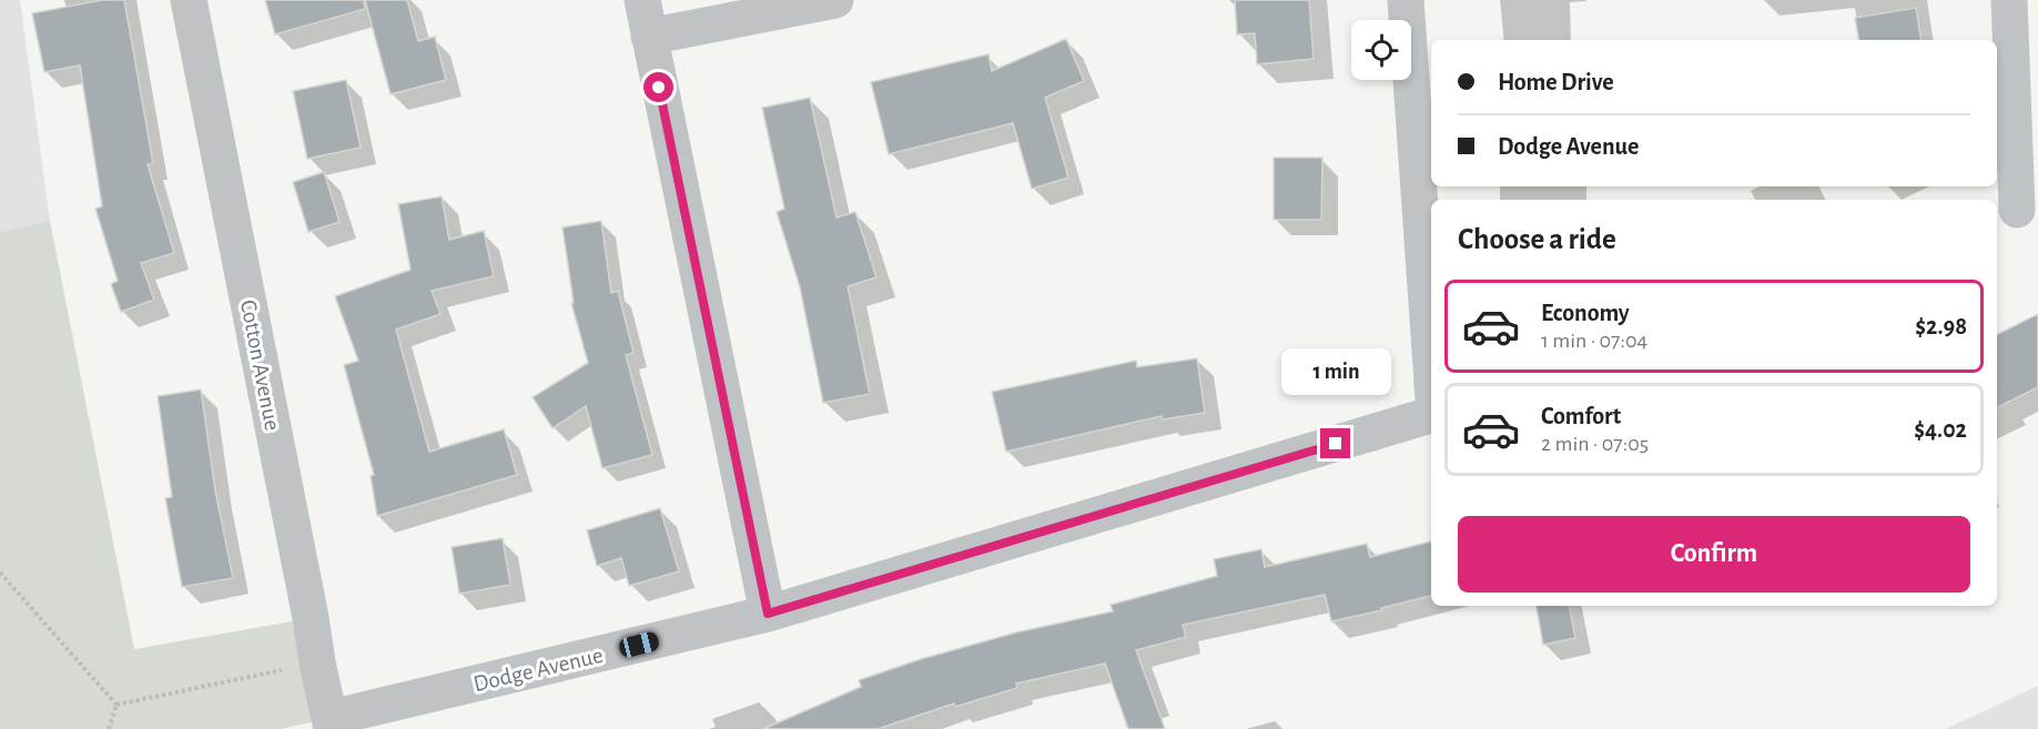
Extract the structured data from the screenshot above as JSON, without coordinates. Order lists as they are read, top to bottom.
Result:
{
  "streets": {
    "street": ["Cotton Avenue", "Dodge Avenue"]
  },
  "crossings": [
    ["Cotton Avenue", "Dodge Avenue"]
  ],
  "page": {
    "banner": ["Home Drive", "Dodge Avenue"],
    "heading": "Choose a ride",
    "list": [
      {
        "name": "Economy",
        "note": "1 min · 07:04",
        "value": "$2.98"
      },
      {
        "name": "Comfort",
        "note": "2 min · 07:05",
        "value": "$4.02"
      }
    ],
    "bubble": "1 min",
    "buttons": "Confirm"
  }
}
